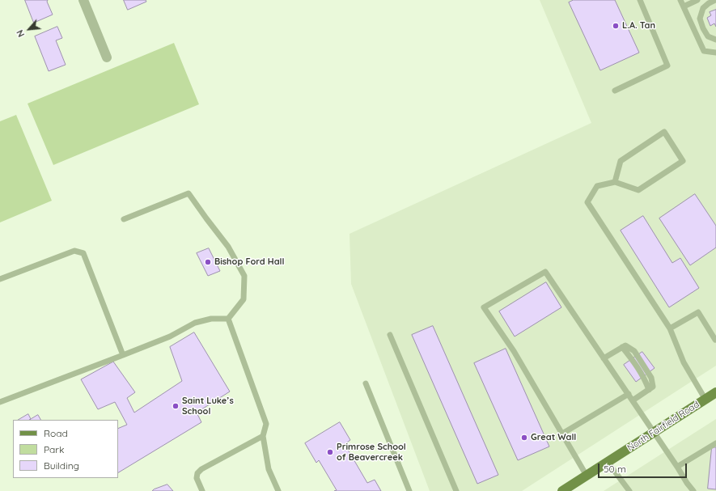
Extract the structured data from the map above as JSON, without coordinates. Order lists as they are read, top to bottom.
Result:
{
  "streets": {
    "main road": ["North Fairfield Road"]
  },
  "places": [
    "L.A. Tan",
    "Bishop Ford Hall",
    "Saint Luke’s School",
    "Great Wall",
    "Primrose School of Beavercreek"
  ],
  "legend": ["Road", "Park", "Building"],
  "scale_bar": "50 m",
  "north": "bottom left"
}
